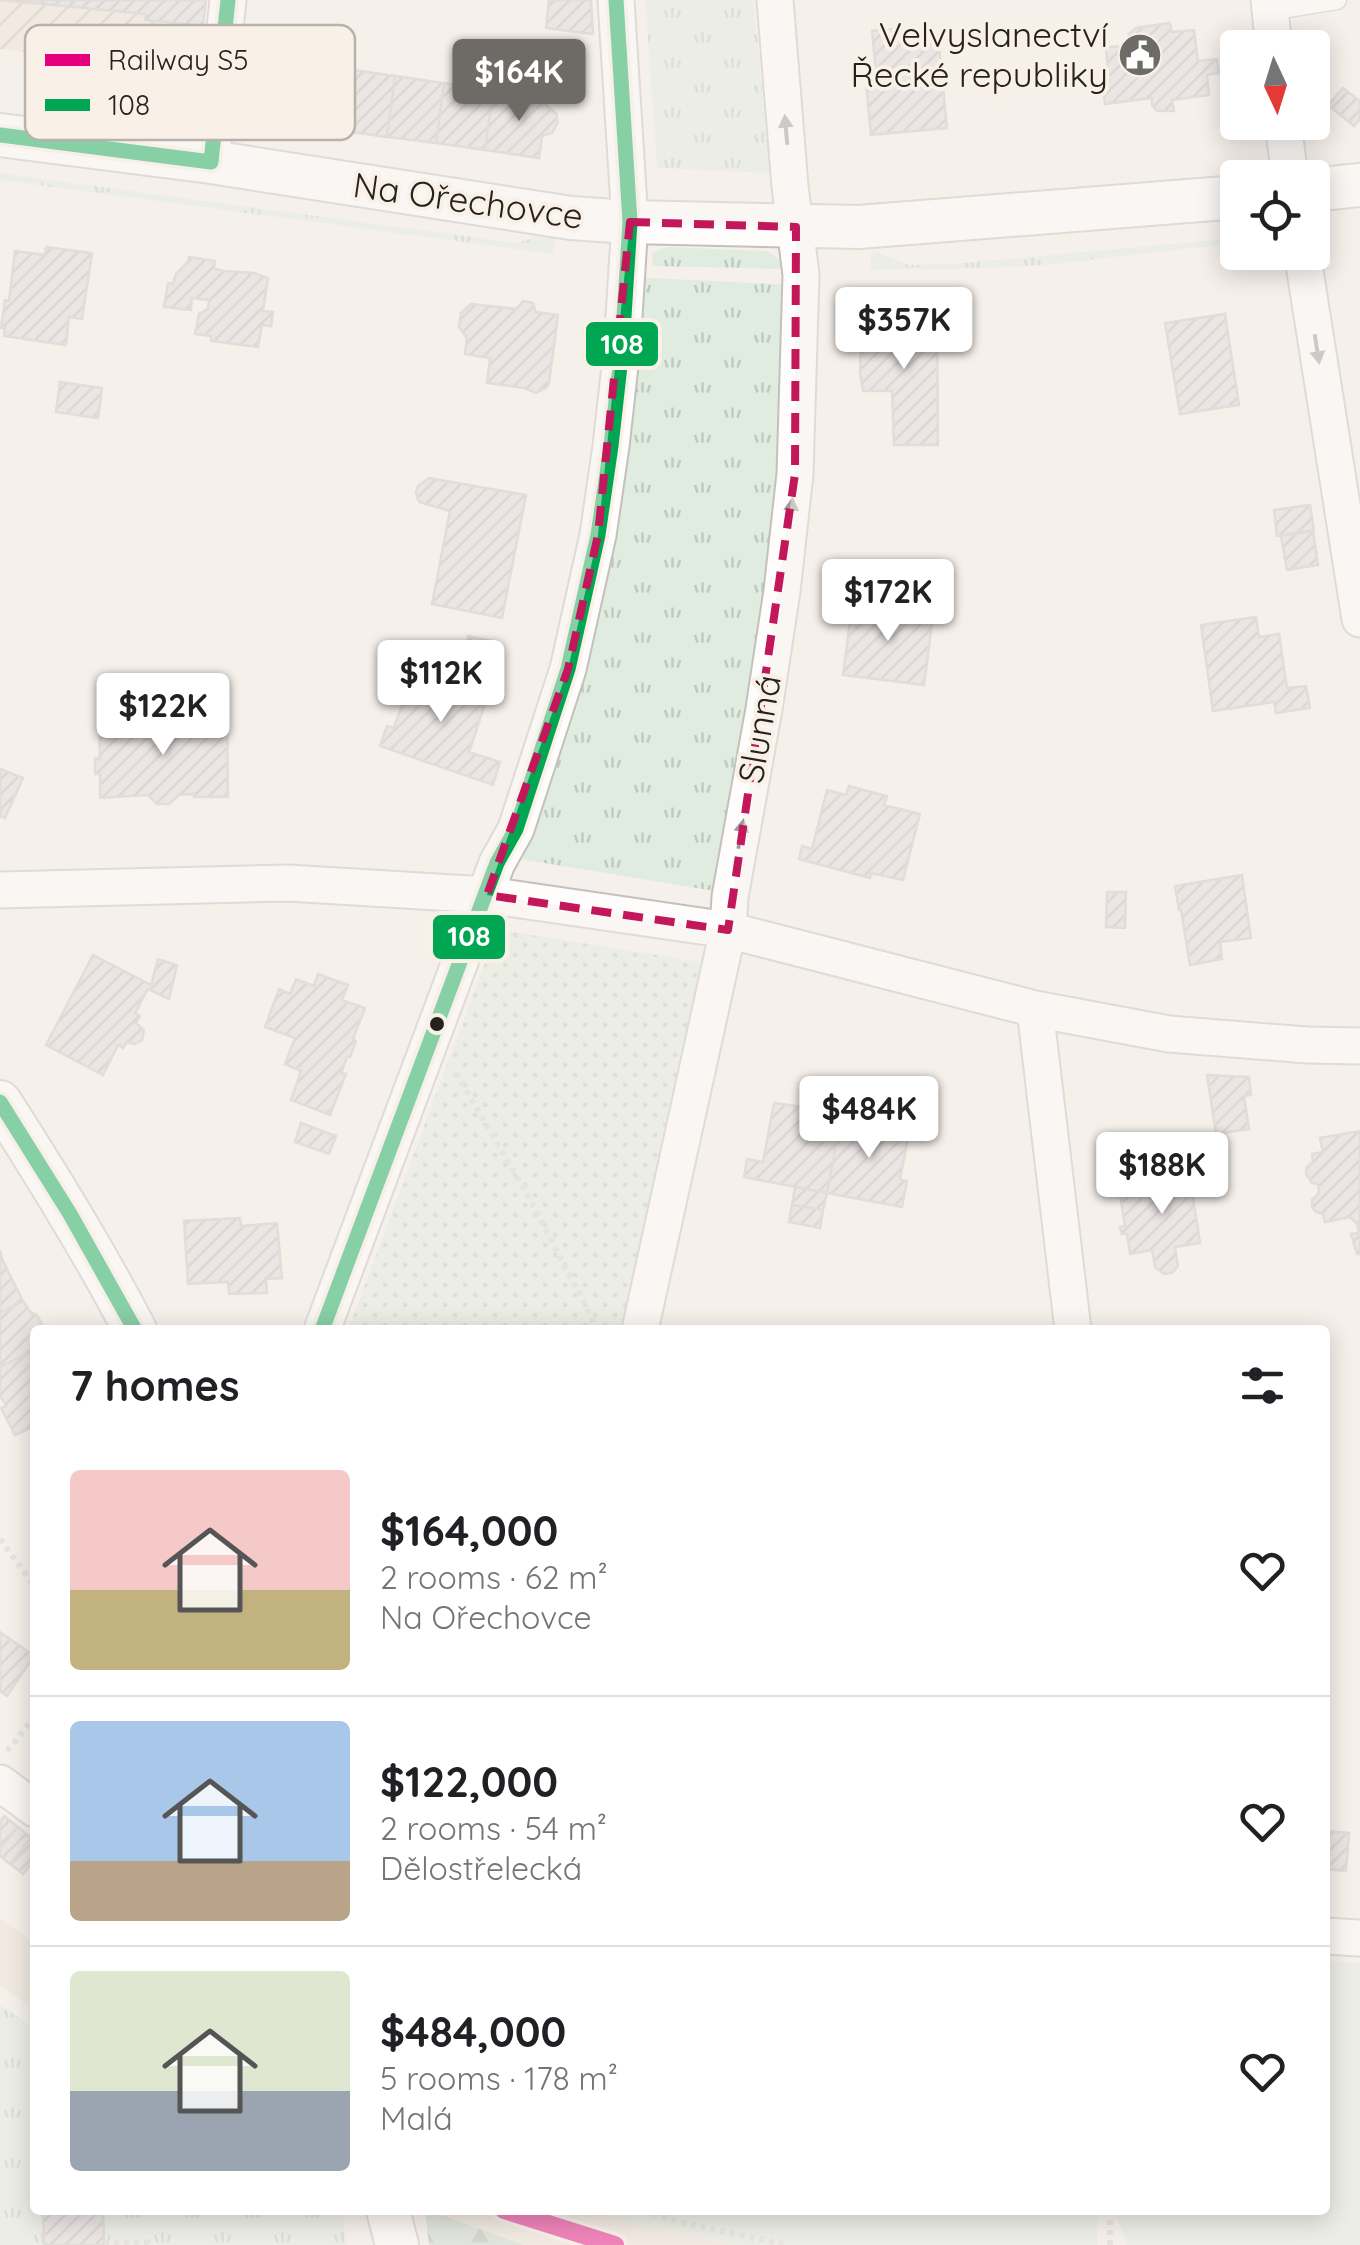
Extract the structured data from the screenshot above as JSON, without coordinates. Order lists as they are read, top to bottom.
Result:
{
  "streets": {
    "street": ["Na Ořechovce", "Slunná"]
  },
  "crossings": [
    ["Na Ořechovce", "Slunná"]
  ],
  "places": {
    "public building": ["Velvyslanectví Řecké republiky"]
  },
  "lines": ["transit line 108", "rail line S5"],
  "legend": ["Railway S5", "108"],
  "north": "bottom",
  "page": {
    "price": [
      "$164K",
      "$357K",
      "$172K",
      "$112K",
      "$122K",
      "$484K",
      "$188K"
    ],
    "heading": "7 homes",
    "list": [
      {
        "name": "$164,000",
        "note": "2 rooms · 62 m² · Na Ořechovce"
      },
      {
        "name": "$122,000",
        "note": "2 rooms · 54 m² · Dělostřelecká"
      },
      {
        "name": "$484,000",
        "note": "5 rooms · 178 m² · Malá"
      }
    ]
  }
}
